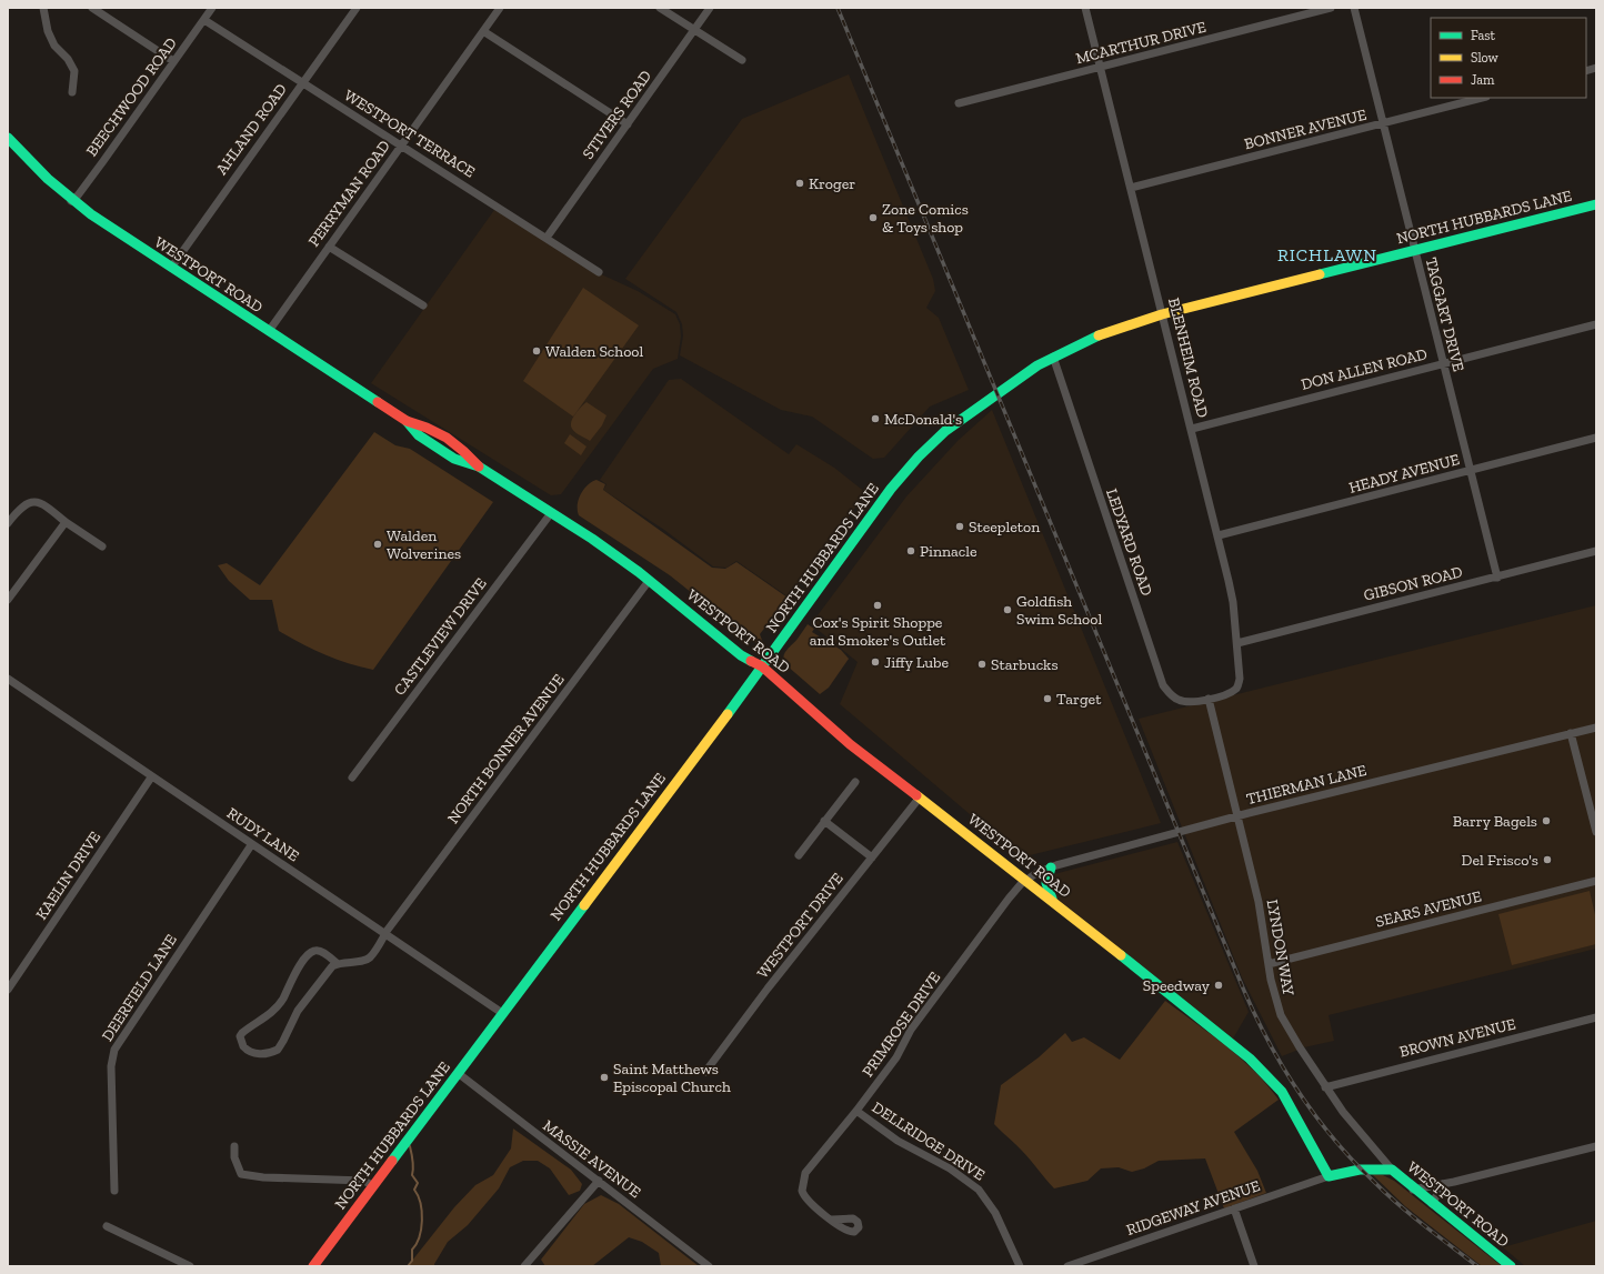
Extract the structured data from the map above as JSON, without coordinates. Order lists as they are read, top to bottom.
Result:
{
  "streets": {
    "main road": ["NORTH HUBBARDS LANE", "WESTPORT ROAD"],
    "street": [
      "MCARTHUR DRIVE",
      "BEECHWOOD ROAD",
      "STIVERS ROAD",
      "AHLAND ROAD",
      "BONNER AVENUE",
      "WESTPORT TERRACE",
      "PERRYMAN ROAD",
      "TAGGART DRIVE",
      "BLENHEIM ROAD",
      "DON ALLEN ROAD",
      "HEADY AVENUE",
      "LEDYARD ROAD",
      "GIBSON ROAD",
      "CASTLEVIEW DRIVE",
      "NORTH BONNER AVENUE",
      "THIERMAN LANE",
      "RUDY LANE",
      "KAELIN DRIVE",
      "SEARS AVENUE",
      "WESTPORT DRIVE",
      "LYNDON WAY",
      "DEERFIELD LANE",
      "PRIMROSE DRIVE",
      "BROWN AVENUE",
      "DELLRIDGE DRIVE",
      "MASSIE AVENUE",
      "RIDGEWAY AVENUE"
    ]
  },
  "crossings": [
    ["MCARTHUR DRIVE", "BLENHEIM ROAD"],
    ["BEECHWOOD ROAD", "WESTPORT TERRACE"],
    ["BEECHWOOD ROAD", "WESTPORT ROAD"],
    ["STIVERS ROAD", "WESTPORT TERRACE"],
    ["AHLAND ROAD", "WESTPORT TERRACE"],
    ["AHLAND ROAD", "WESTPORT ROAD"],
    ["BONNER AVENUE", "TAGGART DRIVE"],
    ["BONNER AVENUE", "BLENHEIM ROAD"],
    ["WESTPORT TERRACE", "PERRYMAN ROAD"],
    ["PERRYMAN ROAD", "WESTPORT ROAD"],
    ["NORTH HUBBARDS LANE", "WESTPORT ROAD"],
    ["NORTH HUBBARDS LANE", "TAGGART DRIVE"],
    ["NORTH HUBBARDS LANE", "BLENHEIM ROAD"],
    ["NORTH HUBBARDS LANE", "LEDYARD ROAD"],
    ["NORTH HUBBARDS LANE", "RUDY LANE"],
    ["NORTH HUBBARDS LANE", "MASSIE AVENUE"],
    ["WESTPORT ROAD", "CASTLEVIEW DRIVE"],
    ["WESTPORT ROAD", "NORTH BONNER AVENUE"],
    ["WESTPORT ROAD", "THIERMAN LANE"],
    ["WESTPORT ROAD", "WESTPORT DRIVE"],
    ["WESTPORT ROAD", "LYNDON WAY"],
    ["WESTPORT ROAD", "PRIMROSE DRIVE"],
    ["WESTPORT ROAD", "RIDGEWAY AVENUE"],
    ["TAGGART DRIVE", "DON ALLEN ROAD"],
    ["TAGGART DRIVE", "HEADY AVENUE"],
    ["TAGGART DRIVE", "GIBSON ROAD"],
    ["BLENHEIM ROAD", "DON ALLEN ROAD"],
    ["BLENHEIM ROAD", "HEADY AVENUE"],
    ["BLENHEIM ROAD", "LEDYARD ROAD"],
    ["BLENHEIM ROAD", "GIBSON ROAD"],
    ["BLENHEIM ROAD", "LYNDON WAY"],
    ["LEDYARD ROAD", "LYNDON WAY"],
    ["NORTH BONNER AVENUE", "RUDY LANE"],
    ["THIERMAN LANE", "LYNDON WAY"],
    ["THIERMAN LANE", "PRIMROSE DRIVE"],
    ["RUDY LANE", "KAELIN DRIVE"],
    ["RUDY LANE", "DEERFIELD LANE"],
    ["SEARS AVENUE", "LYNDON WAY"],
    ["LYNDON WAY", "BROWN AVENUE"],
    ["PRIMROSE DRIVE", "DELLRIDGE DRIVE"]
  ],
  "districts": ["RICHLAWN"],
  "places": [
    "Kroger",
    "Zone Comics & Toys shop",
    "Walden School",
    "McDonald's",
    "Steepleton",
    "Walden Wolverines",
    "Pinnacle",
    "Cox's Spirit Shoppe and Smoker's Outlet",
    "Goldfish Swim School",
    "Jiffy Lube",
    "Starbucks",
    "Target",
    "Barry Bagels",
    "Del Frisco's",
    "Speedway",
    "Saint Matthews Episcopal Church"
  ],
  "legend": ["Fast", "Slow", "Jam"]
}
